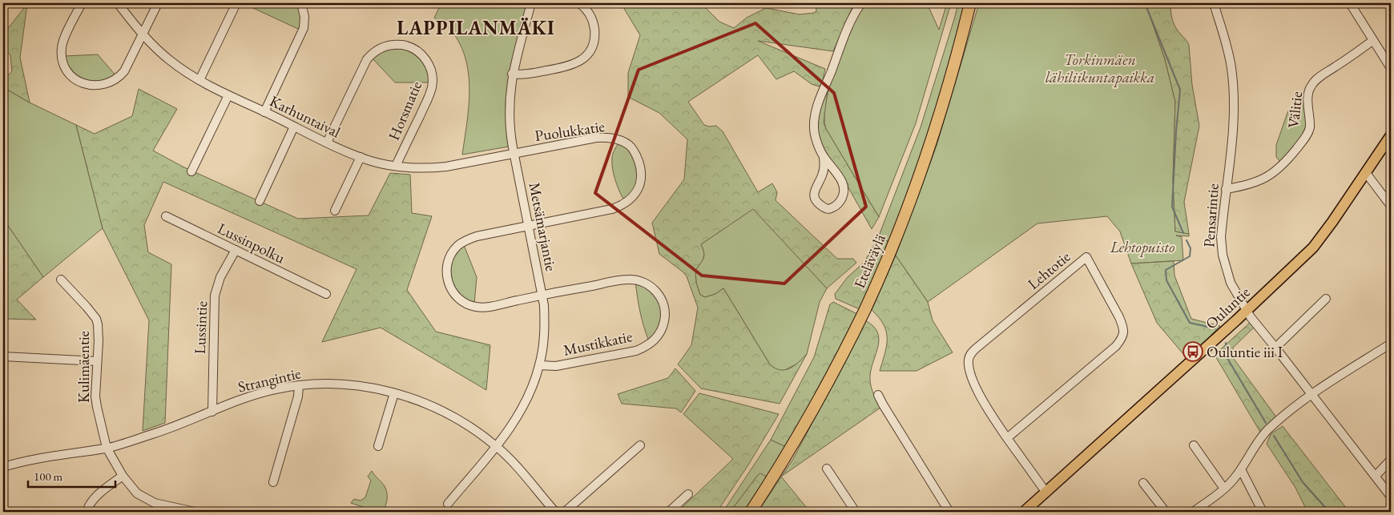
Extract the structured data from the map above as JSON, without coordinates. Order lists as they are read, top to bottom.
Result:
{
  "streets": {
    "highway": ["Eteläväylä"],
    "main road": ["Ouluntie"],
    "street": [
      "Välitie",
      "Horsmatie",
      "Karhuntaival",
      "Puolukkatie",
      "Pensarintie",
      "Metsämarjantie",
      "Lussinpolku",
      "Lehtotie",
      "Lussintie",
      "Mustikkatie",
      "Kulimäentie",
      "Strangintie"
    ]
  },
  "crossings": [
    ["Välitie", "Pensarintie"],
    ["Horsmatie", "Karhuntaival"],
    ["Karhuntaival", "Puolukkatie"],
    ["Karhuntaival", "Metsämarjantie"],
    ["Puolukkatie", "Metsämarjantie"],
    ["Puolukkatie", "Mustikkatie"],
    ["Pensarintie", "Ouluntie"],
    ["Metsämarjantie", "Mustikkatie"],
    ["Metsämarjantie", "Strangintie"],
    ["Lussinpolku", "Lussintie"],
    ["Lehtotie", "Ouluntie"],
    ["Lussintie", "Strangintie"],
    ["Kulimäentie", "Strangintie"]
  ],
  "districts": ["LAPPILANMÄKI"],
  "parks": ["Torkinmäen lähiliikuntapaikka", "Lehtopuisto"],
  "places": {
    "bus stop": ["Ouluntie iii I"]
  },
  "scale_bar": "100 m"
}
